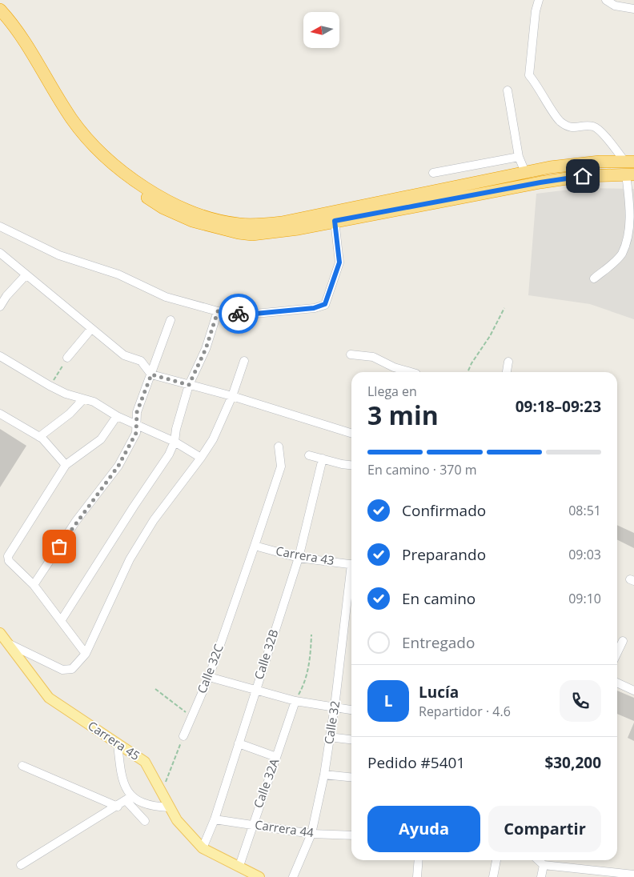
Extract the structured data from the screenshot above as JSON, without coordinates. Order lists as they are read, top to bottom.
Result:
{
  "streets": {
    "main road": ["Carrera 45"],
    "street": [
      "Carrera 43",
      "Calle 32B",
      "Calle 32C",
      "Calle 32",
      "Calle 32A",
      "Carrera 44"
    ]
  },
  "crossings": [
    ["Carrera 43", "Calle 32B"],
    ["Carrera 43", "Calle 32C"],
    ["Calle 32B", "Carrera 45"],
    ["Calle 32B", "Carrera 44"],
    ["Calle 32", "Carrera 44"],
    ["Carrera 45", "Calle 32A"],
    ["Calle 32A", "Carrera 44"]
  ],
  "north": "left",
  "page": {
    "heading": ["3 min", "Llega en", "09:18–09:23"],
    "panel": [
      "Lucía",
      "Repartidor · 4.6",
      "Pedido #5401",
      "$30,200"
    ],
    "bar": "En camino · 370 m",
    "list": [
      ["Confirmado", "08:51"],
      ["Preparando", "09:03"],
      ["En camino", "09:10"],
      "Entregado"
    ],
    "round": "L",
    "buttons": ["Ayuda", "Compartir"]
  }
}
